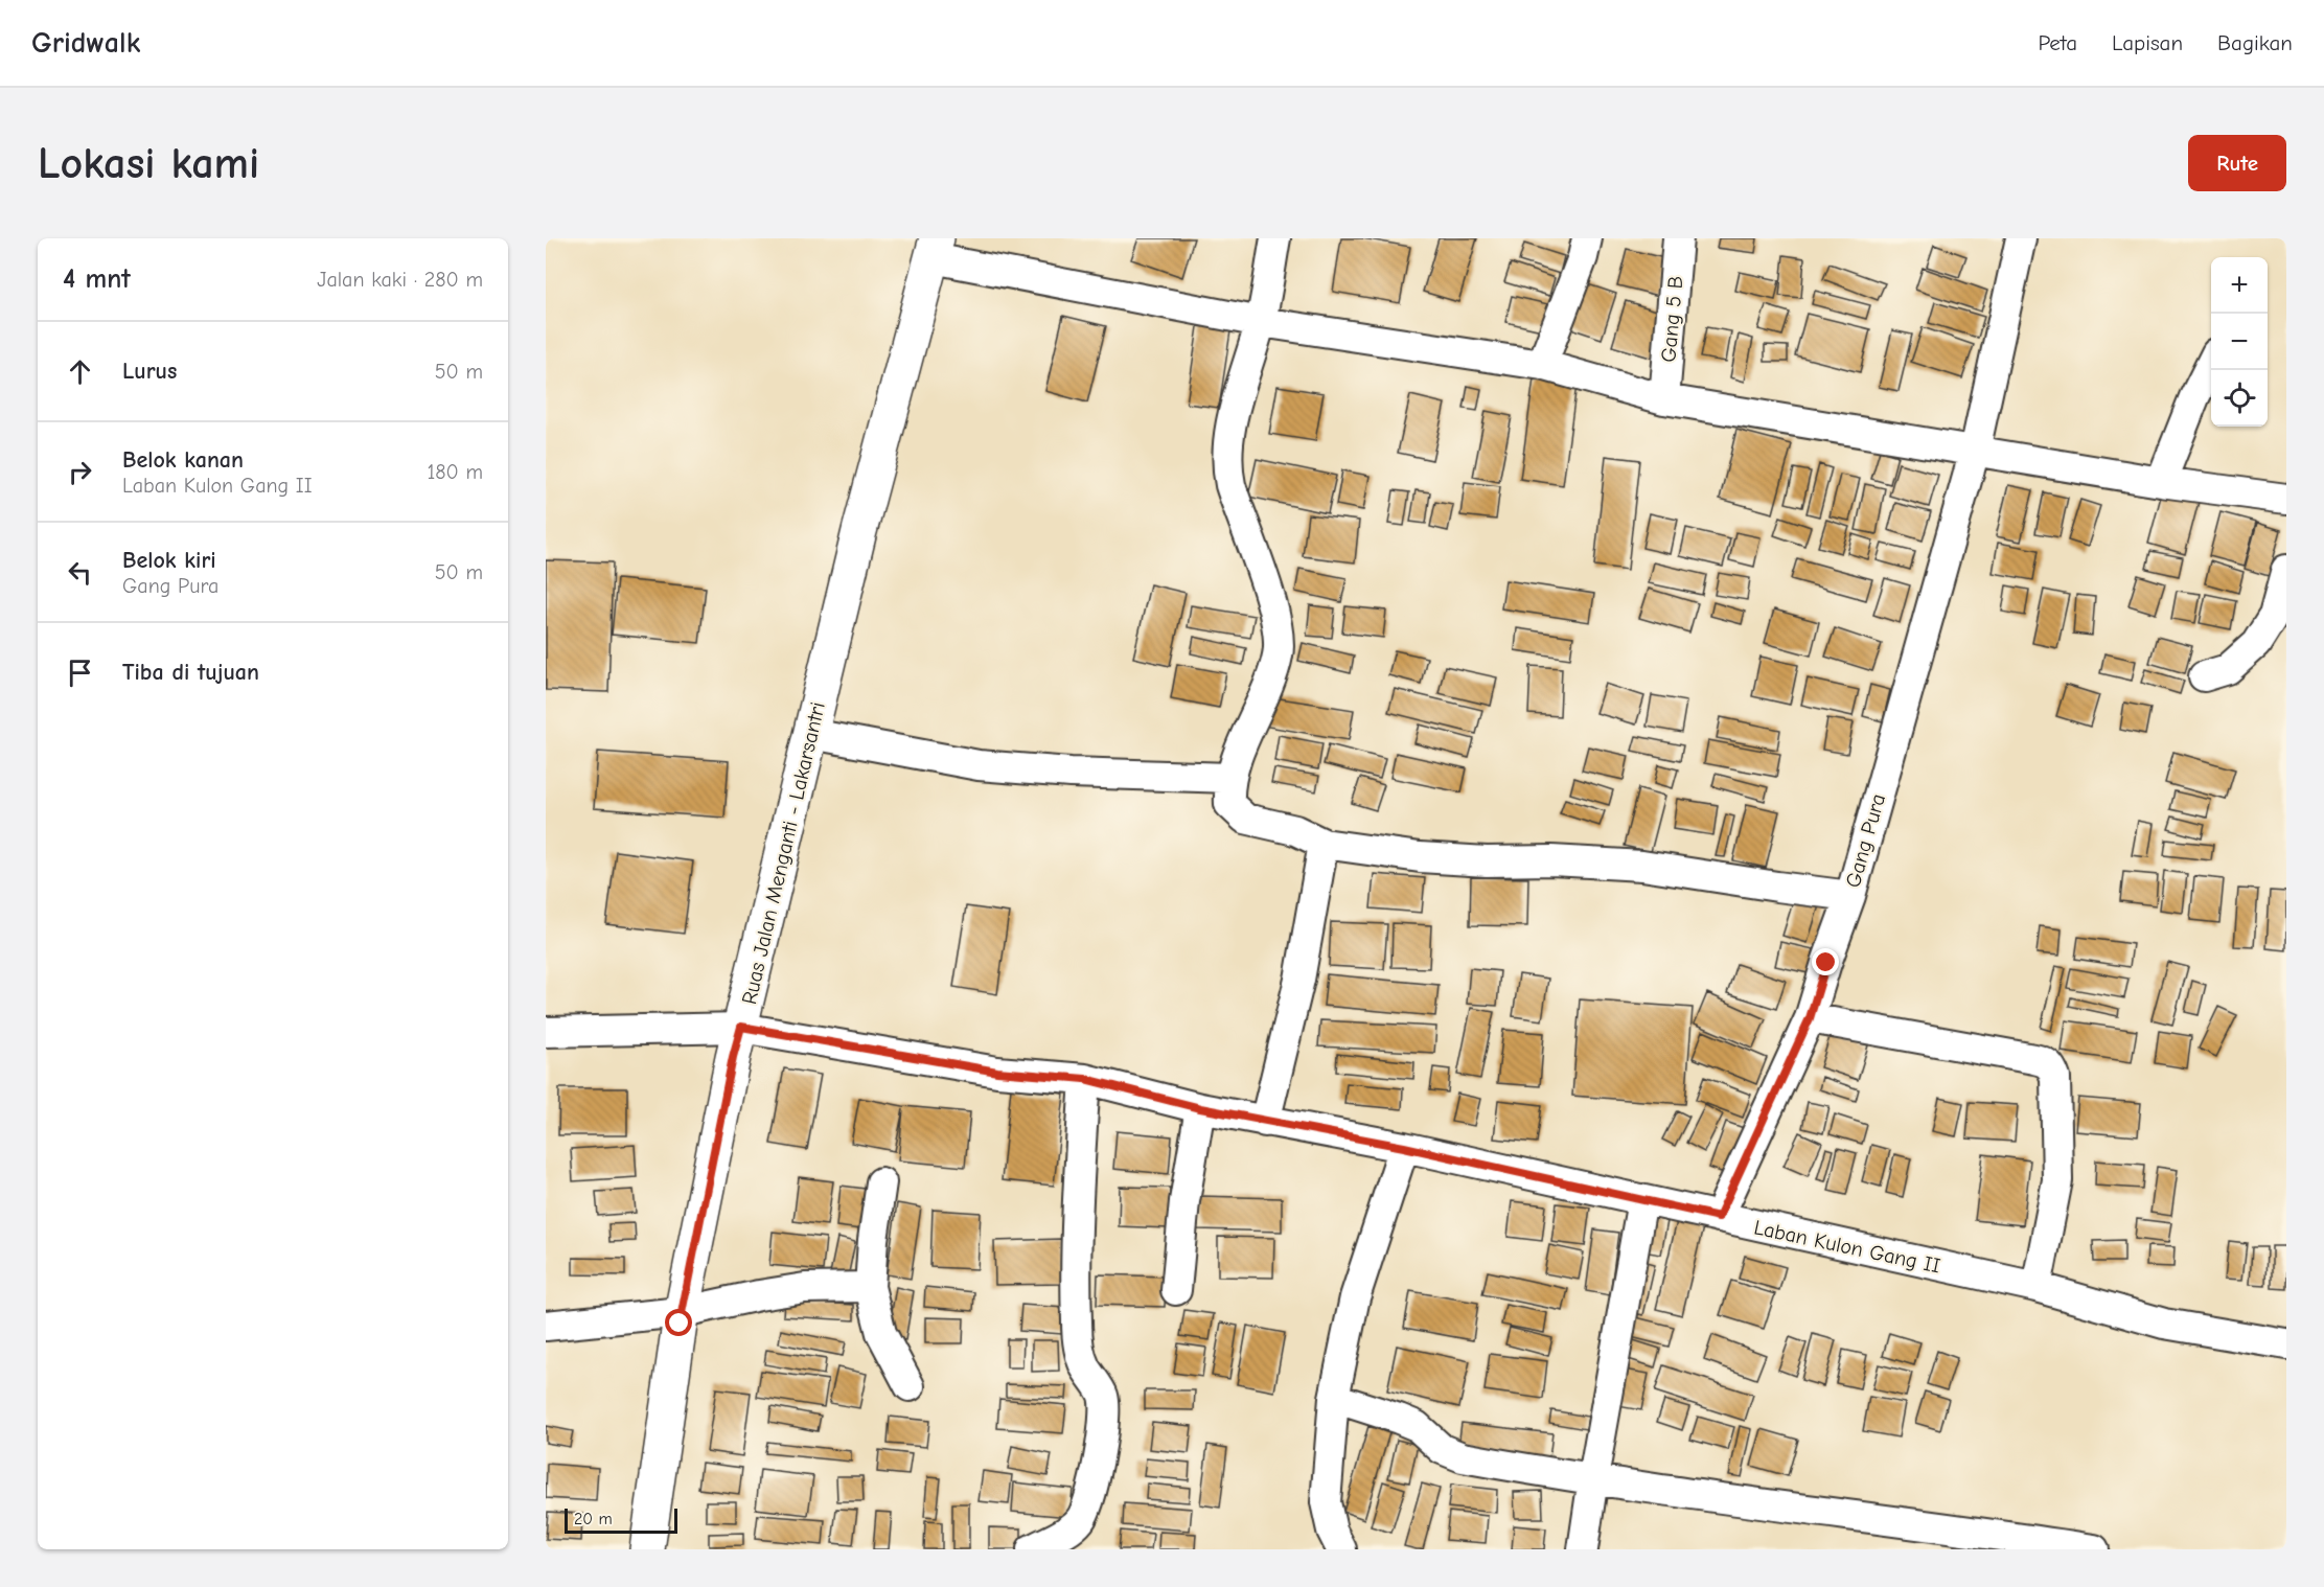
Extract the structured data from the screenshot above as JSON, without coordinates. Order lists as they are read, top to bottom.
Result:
{
  "streets": {
    "main road": ["Ruas Jalan Menganti - Lakarsantri"],
    "street": ["Gang 5 B", "Gang Pura", "Laban Kulon Gang II"]
  },
  "crossings": [
    ["Gang Pura", "Laban Kulon Gang II"],
    ["Ruas Jalan Menganti - Lakarsantri", "Laban Kulon Gang II"]
  ],
  "scale_bar": "20 m",
  "page": {
    "header": "Gridwalk",
    "nav": ["Peta", "Lapisan", "Bagikan"],
    "buttons": "Rute",
    "title": "Lokasi kami",
    "heading": ["4 mnt", "Jalan kaki · 280 m"],
    "map_buttons": ["+", "−"],
    "list": [
      ["Lurus", "50 m"],
      ["Belok kanan", "Laban Kulon Gang II", "180 m"],
      ["Belok kiri", "Gang Pura", "50 m"],
      "Tiba di tujuan"
    ],
    "scale": "20 m"
  }
}
